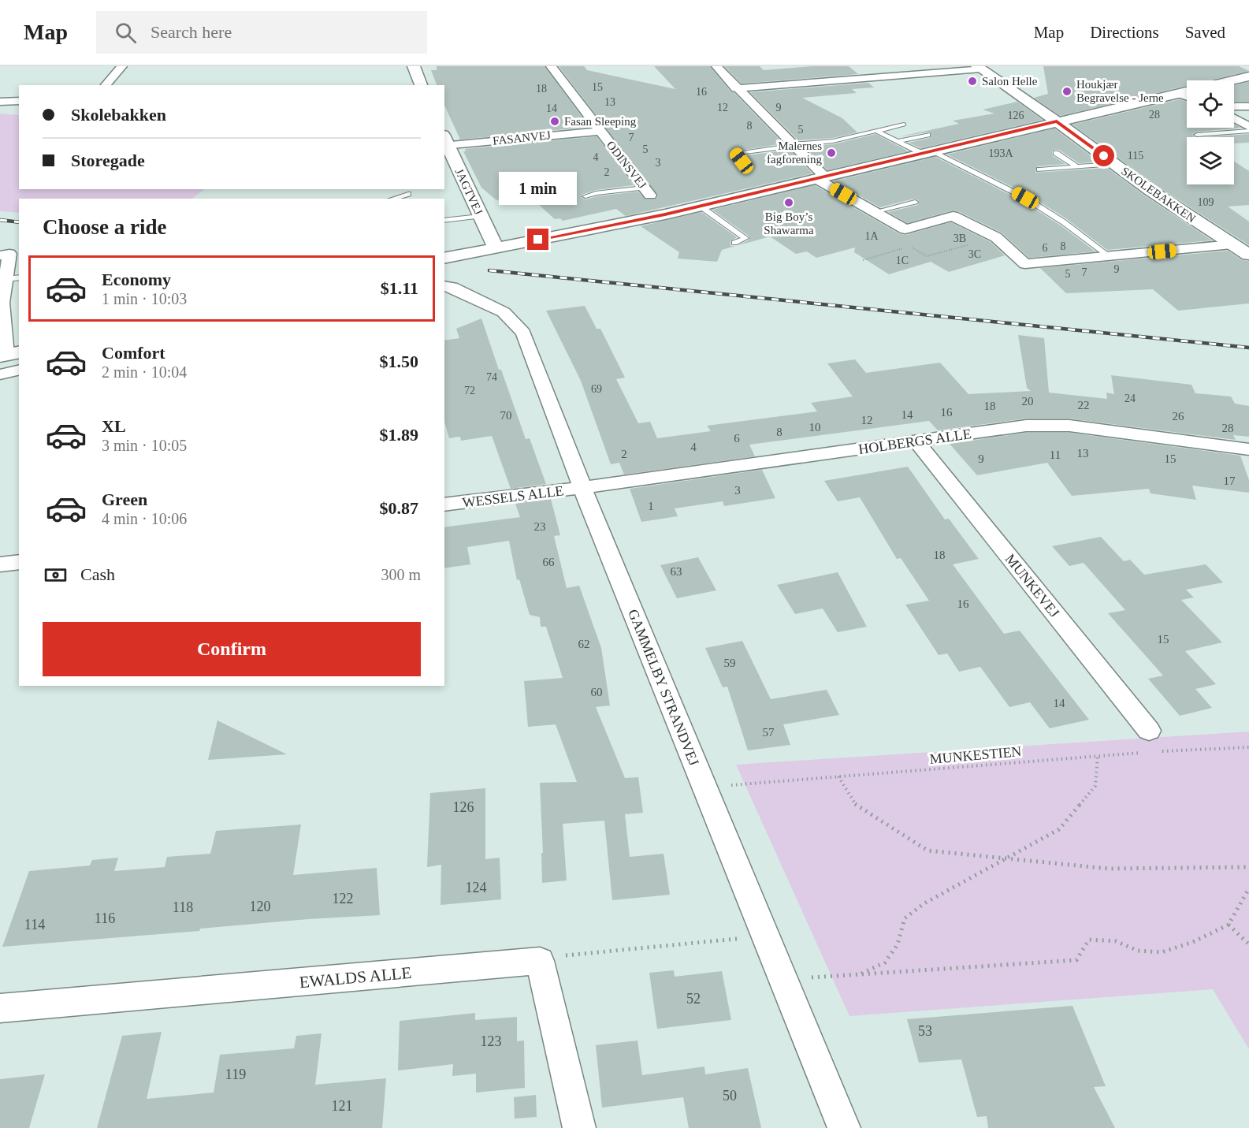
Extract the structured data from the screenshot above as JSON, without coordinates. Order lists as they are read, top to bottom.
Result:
{
  "streets": {
    "street": [
      "FASANVEJ",
      "ODINSVEJ",
      "JAGTVEJ",
      "SKOLEBAKKEN",
      "HOLBERGS ALLE",
      "WESSELS ALLE",
      "MUNKEVEJ",
      "GAMMELBY STRANDVEJ",
      "EWALDS ALLE"
    ],
    "path": ["MUNKESTIEN"]
  },
  "crossings": [
    ["FASANVEJ", "ODINSVEJ"],
    ["FASANVEJ", "JAGTVEJ"],
    ["HOLBERGS ALLE", "WESSELS ALLE"],
    ["HOLBERGS ALLE", "MUNKEVEJ"],
    ["HOLBERGS ALLE", "GAMMELBY STRANDVEJ"],
    ["WESSELS ALLE", "GAMMELBY STRANDVEJ"],
    ["GAMMELBY STRANDVEJ", "MUNKESTIEN"]
  ],
  "places": [
    "Salon Helle",
    "Houkjær Begravelse - Jerne",
    "Fasan Sleeping",
    "Malernes fagforening",
    "Big Boy’s Shawarma"
  ],
  "house_numbers": [
    "15",
    "18",
    "16",
    "13",
    "12",
    "9",
    "14",
    "28",
    "126",
    "8",
    "5",
    "7",
    "5",
    "193A",
    "115",
    "4",
    "3",
    "2",
    "109",
    "1A",
    "3B",
    "8",
    "6",
    "3C",
    "1C",
    "9",
    "7",
    "5",
    "74",
    "69",
    "72",
    "24",
    "20",
    "22",
    "18",
    "16",
    "14",
    "70",
    "26",
    "12",
    "10",
    "28",
    "8",
    "6",
    "4",
    "13",
    "2",
    "11",
    "9",
    "15",
    "17",
    "3",
    "1",
    "23",
    "18",
    "66",
    "63",
    "16",
    "15",
    "62",
    "59",
    "60",
    "14",
    "57",
    "126",
    "124",
    "122",
    "120",
    "118",
    "116",
    "114",
    "52",
    "53",
    "123",
    "119",
    "50",
    "121"
  ],
  "page": {
    "header": "Map",
    "search": "Search here",
    "nav": ["Map", "Directions", "Saved"],
    "banner": ["Skolebakken", "Storegade"],
    "bubble": "1 min",
    "heading": "Choose a ride",
    "list": [
      {
        "name": "Economy",
        "note": "1 min · 10:03",
        "value": "$1.11"
      },
      {
        "name": "Comfort",
        "note": "2 min · 10:04",
        "value": "$1.50"
      },
      {
        "name": "XL",
        "note": "3 min · 10:05",
        "value": "$1.89"
      },
      {
        "name": "Green",
        "note": "4 min · 10:06",
        "value": "$0.87"
      }
    ],
    "pay": ["Cash", "300 m"],
    "buttons": "Confirm"
  }
}
